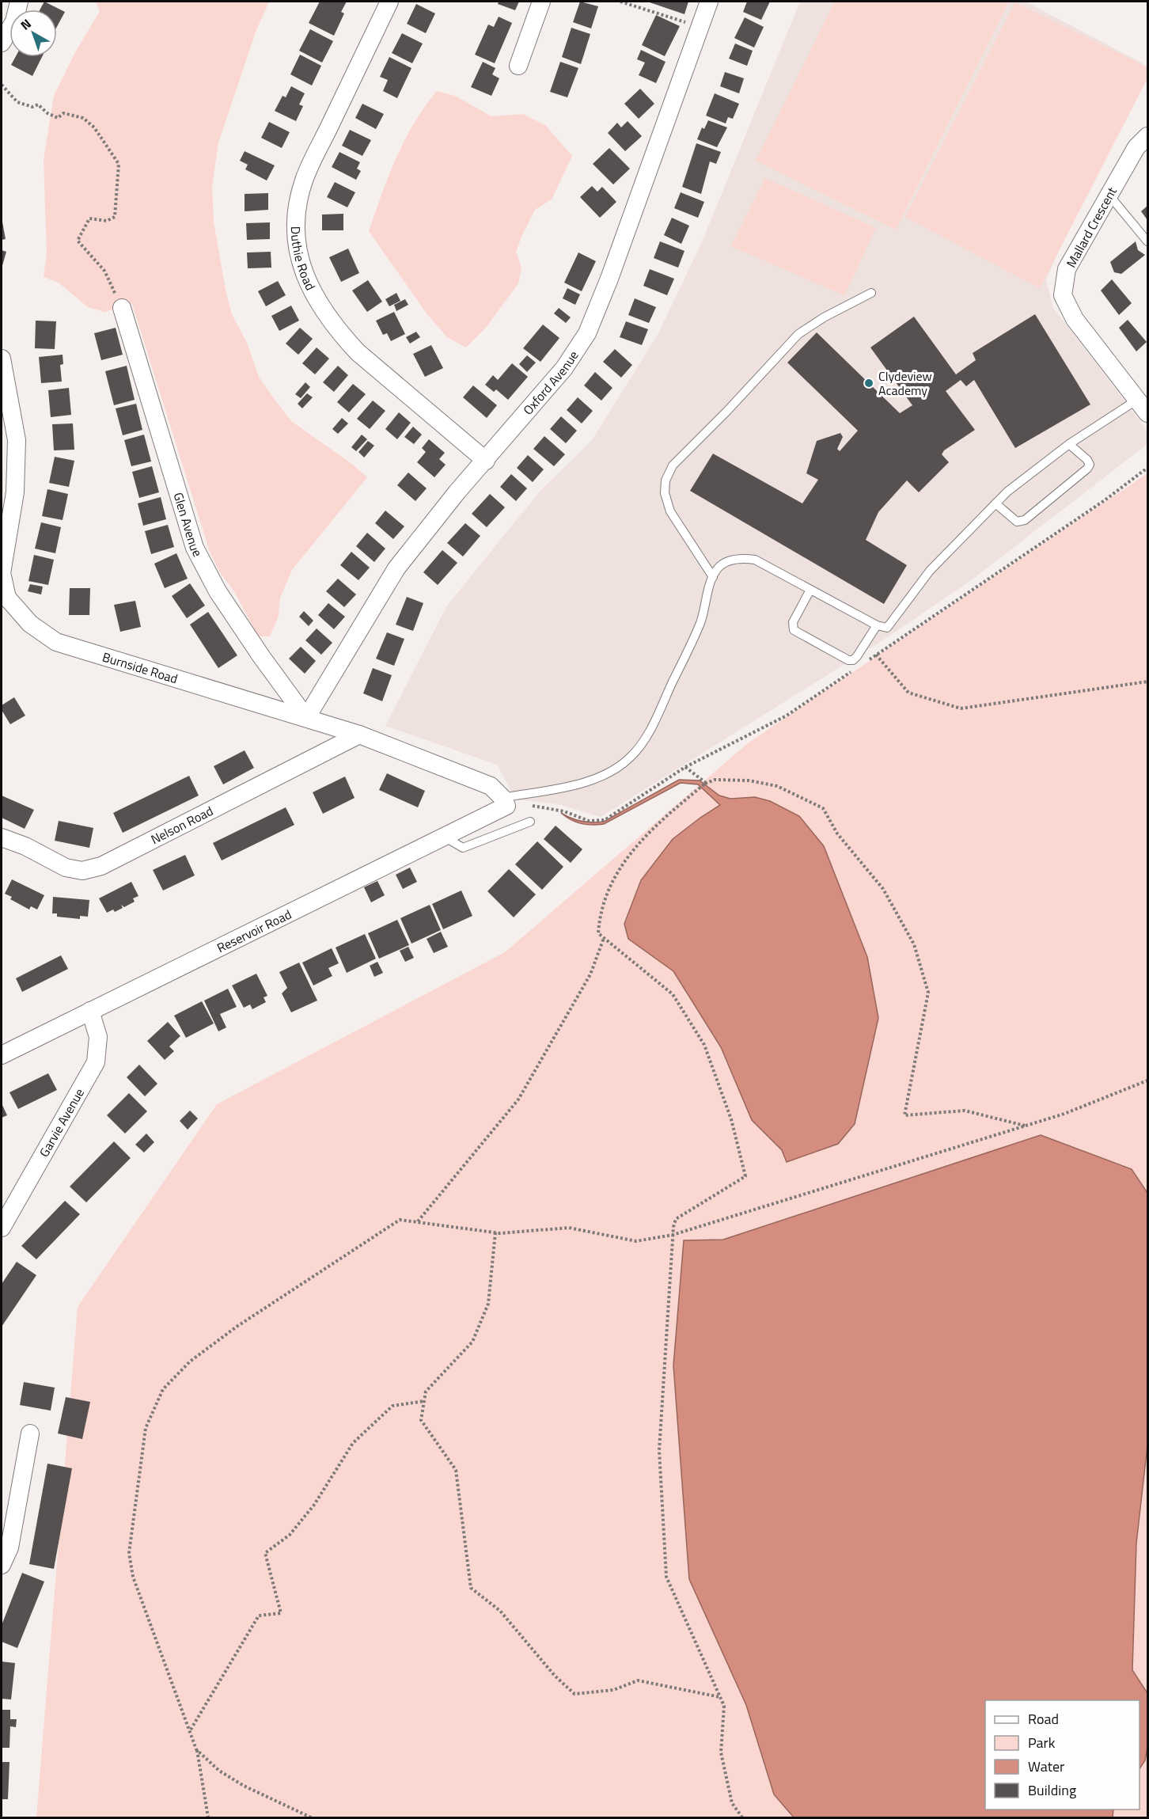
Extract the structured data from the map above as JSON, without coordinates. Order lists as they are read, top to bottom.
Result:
{
  "streets": {
    "street": [
      "Mallard Crescent",
      "Duthie Road",
      "Oxford Avenue",
      "Glen Avenue",
      "Burnside Road",
      "Nelson Road",
      "Reservoir Road",
      "Garvie Avenue"
    ]
  },
  "crossings": [
    ["Duthie Road", "Oxford Avenue"],
    ["Oxford Avenue", "Glen Avenue"],
    ["Oxford Avenue", "Burnside Road"],
    ["Glen Avenue", "Burnside Road"],
    ["Burnside Road", "Nelson Road"],
    ["Burnside Road", "Reservoir Road"],
    ["Reservoir Road", "Garvie Avenue"]
  ],
  "places": ["Clydeview Academy"],
  "legend": [
    "Road",
    "Park",
    "Water",
    "Building"
  ],
  "north": "top left"
}
